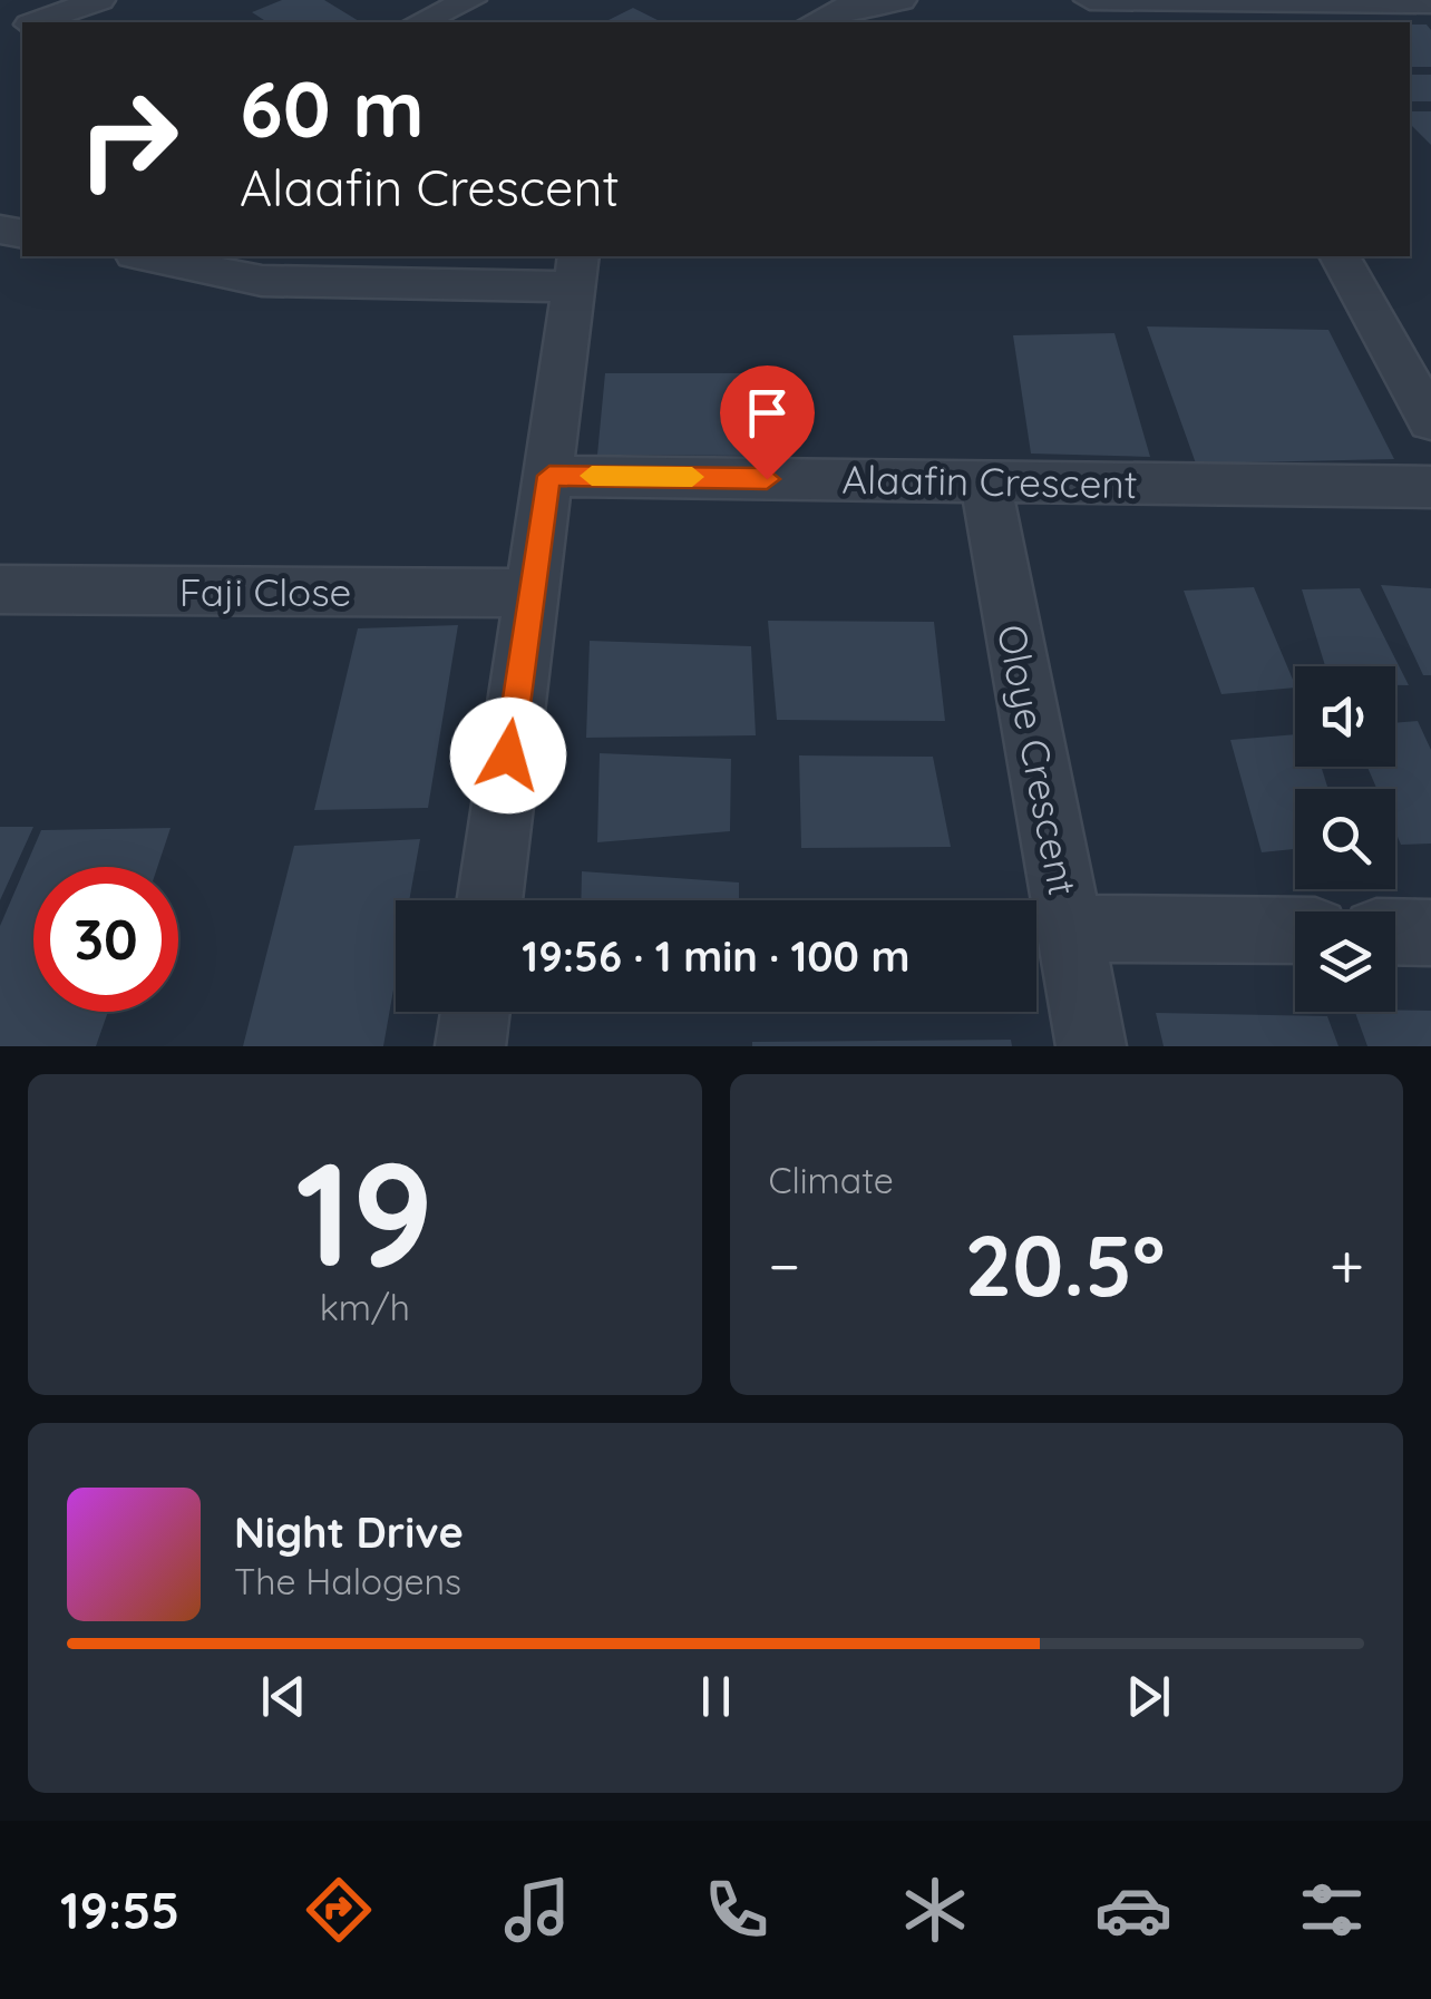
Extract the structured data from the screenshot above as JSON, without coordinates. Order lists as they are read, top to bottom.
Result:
{
  "streets": {
    "street": ["Alaafin Crescent", "Faji Close", "Oloye Crescent"]
  },
  "crossings": [
    ["Alaafin Crescent", "Oloye Crescent"]
  ],
  "page": {
    "turn": ["60 m", "Alaafin Crescent"],
    "limit": "30",
    "trip": "19:56 · 1 min · 100 m",
    "tile": [
      ["19", "km/h"],
      "Climate"
    ],
    "heat": ["−", "20.5°", "+"],
    "song": ["Night Drive", "The Halogens"],
    "tabs": "19:55"
  }
}
